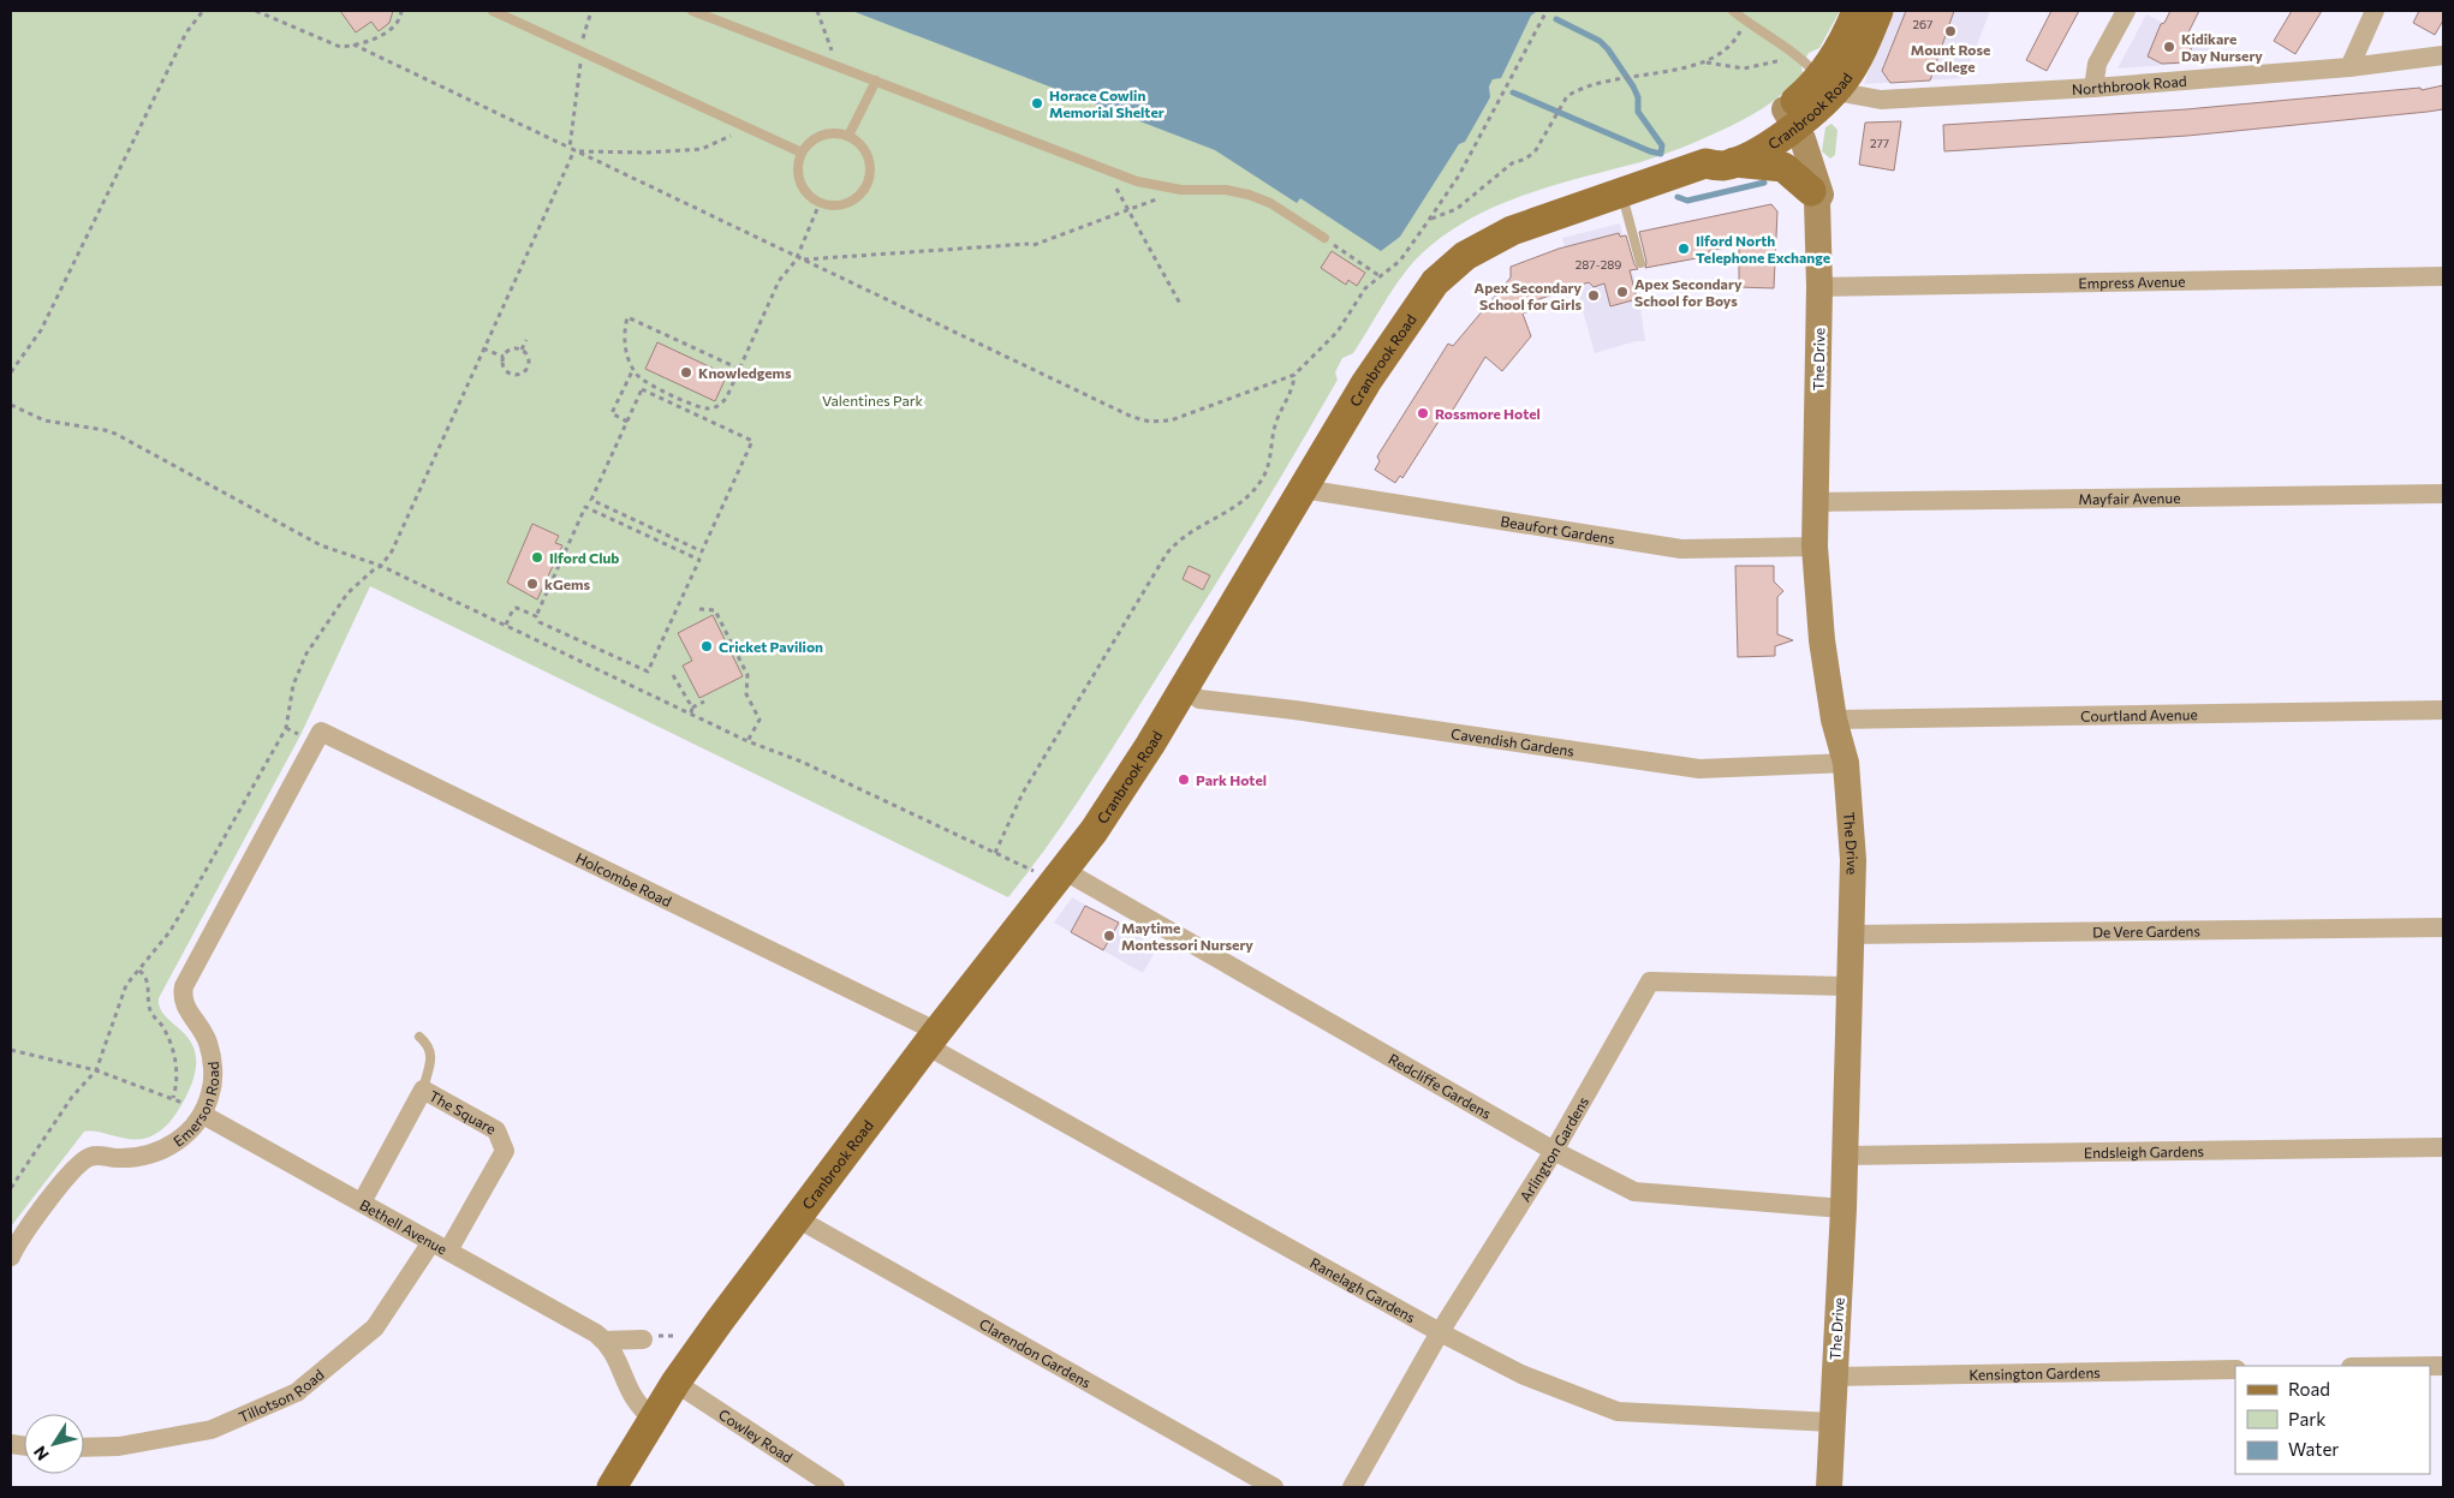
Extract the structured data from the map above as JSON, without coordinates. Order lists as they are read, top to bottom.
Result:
{
  "streets": {
    "main road": ["Cranbrook Road"],
    "street": [
      "Northbrook Road",
      "Empress Avenue",
      "The Drive",
      "Mayfair Avenue",
      "Beaufort Gardens",
      "Courtland Avenue",
      "Cavendish Gardens",
      "Holcombe Road",
      "De Vere Gardens",
      "Redcliffe Gardens",
      "Emerson Road",
      "The Square",
      "Arlington Gardens",
      "Endsleigh Gardens",
      "Bethell Avenue",
      "Ranelagh Gardens",
      "Clarendon Gardens",
      "Kensington Gardens",
      "Tillotson Road",
      "Cowley Road"
    ]
  },
  "crossings": [
    ["Northbrook Road", "Cranbrook Road"],
    ["Cranbrook Road", "The Drive"],
    ["Cranbrook Road", "Beaufort Gardens"],
    ["Cranbrook Road", "Cavendish Gardens"],
    ["Cranbrook Road", "Holcombe Road"],
    ["Cranbrook Road", "Redcliffe Gardens"],
    ["Cranbrook Road", "Bethell Avenue"],
    ["Cranbrook Road", "Ranelagh Gardens"],
    ["Cranbrook Road", "Clarendon Gardens"],
    ["Cranbrook Road", "Cowley Road"],
    ["Empress Avenue", "The Drive"],
    ["The Drive", "Mayfair Avenue"],
    ["The Drive", "Beaufort Gardens"],
    ["The Drive", "Courtland Avenue"],
    ["The Drive", "Cavendish Gardens"],
    ["The Drive", "De Vere Gardens"],
    ["The Drive", "Redcliffe Gardens"],
    ["The Drive", "Arlington Gardens"],
    ["The Drive", "Endsleigh Gardens"],
    ["The Drive", "Ranelagh Gardens"],
    ["The Drive", "Kensington Gardens"],
    ["Holcombe Road", "Emerson Road"],
    ["Holcombe Road", "Ranelagh Gardens"],
    ["Redcliffe Gardens", "Arlington Gardens"],
    ["Emerson Road", "Bethell Avenue"],
    ["The Square", "Bethell Avenue"],
    ["The Square", "Tillotson Road"],
    ["Arlington Gardens", "Ranelagh Gardens"],
    ["Bethell Avenue", "Tillotson Road"]
  ],
  "parks": ["Valentines Park"],
  "places": [
    "Mount Rose College",
    "Kidikare Day Nursery",
    "Horace Cowlin Memorial Shelter",
    "Ilford North Telephone Exchange",
    "Apex Secondary School for Boys",
    "Apex Secondary School for Girls",
    "Knowledgems",
    "Rossmore Hotel",
    "Ilford Club",
    "kGems",
    "Cricket Pavilion",
    "Park Hotel",
    "Maytime Montessori Nursery"
  ],
  "house_numbers": ["267", "277", "287-289"],
  "legend": ["Road", "Park", "Water"],
  "north": "bottom left"
}
